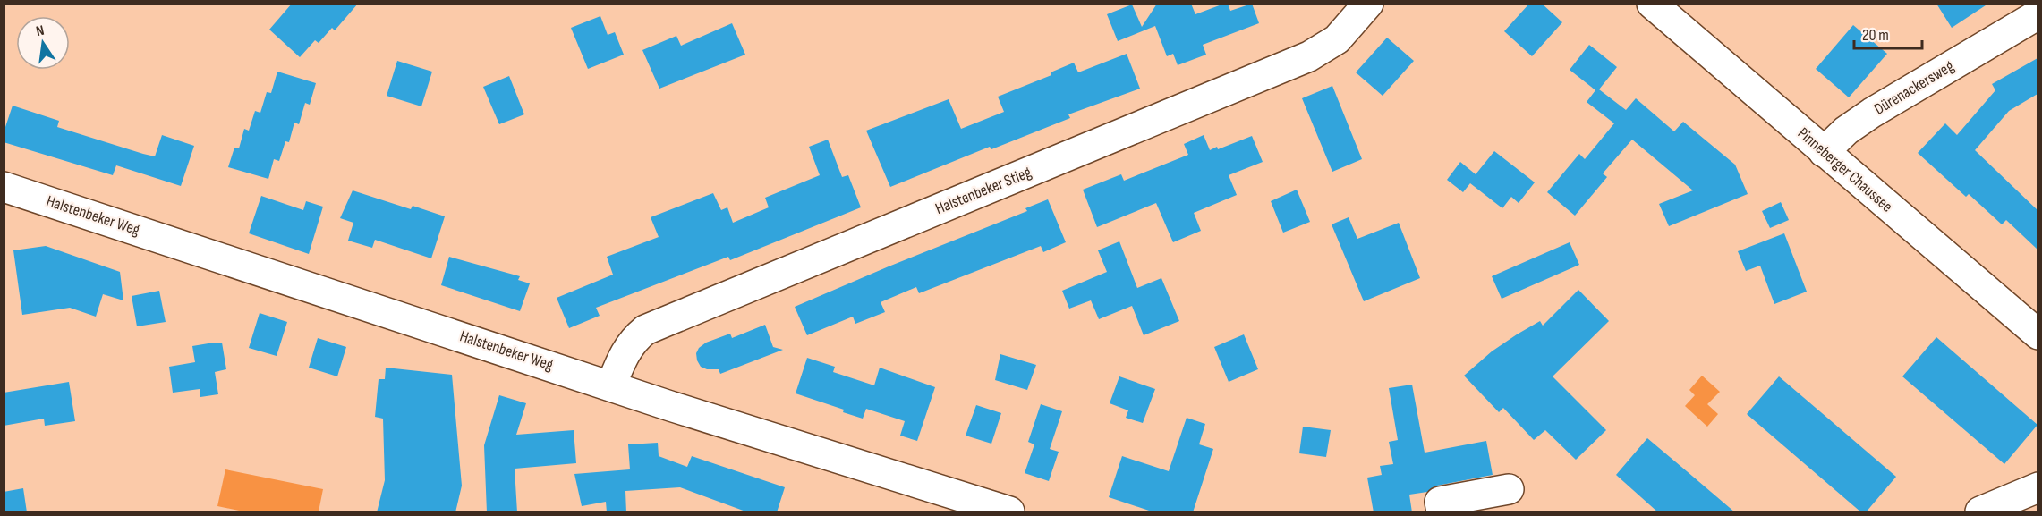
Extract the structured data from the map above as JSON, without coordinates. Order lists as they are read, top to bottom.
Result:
{
  "streets": {
    "street": [
      "Dürenackersweg",
      "Pinneberger Chaussee",
      "Halstenbeker Stieg",
      "Halstenbeker Weg"
    ]
  },
  "crossings": [
    ["Dürenackersweg", "Pinneberger Chaussee"],
    ["Halstenbeker Stieg", "Halstenbeker Weg"]
  ],
  "scale_bar": "20 m",
  "north": "top"
}
